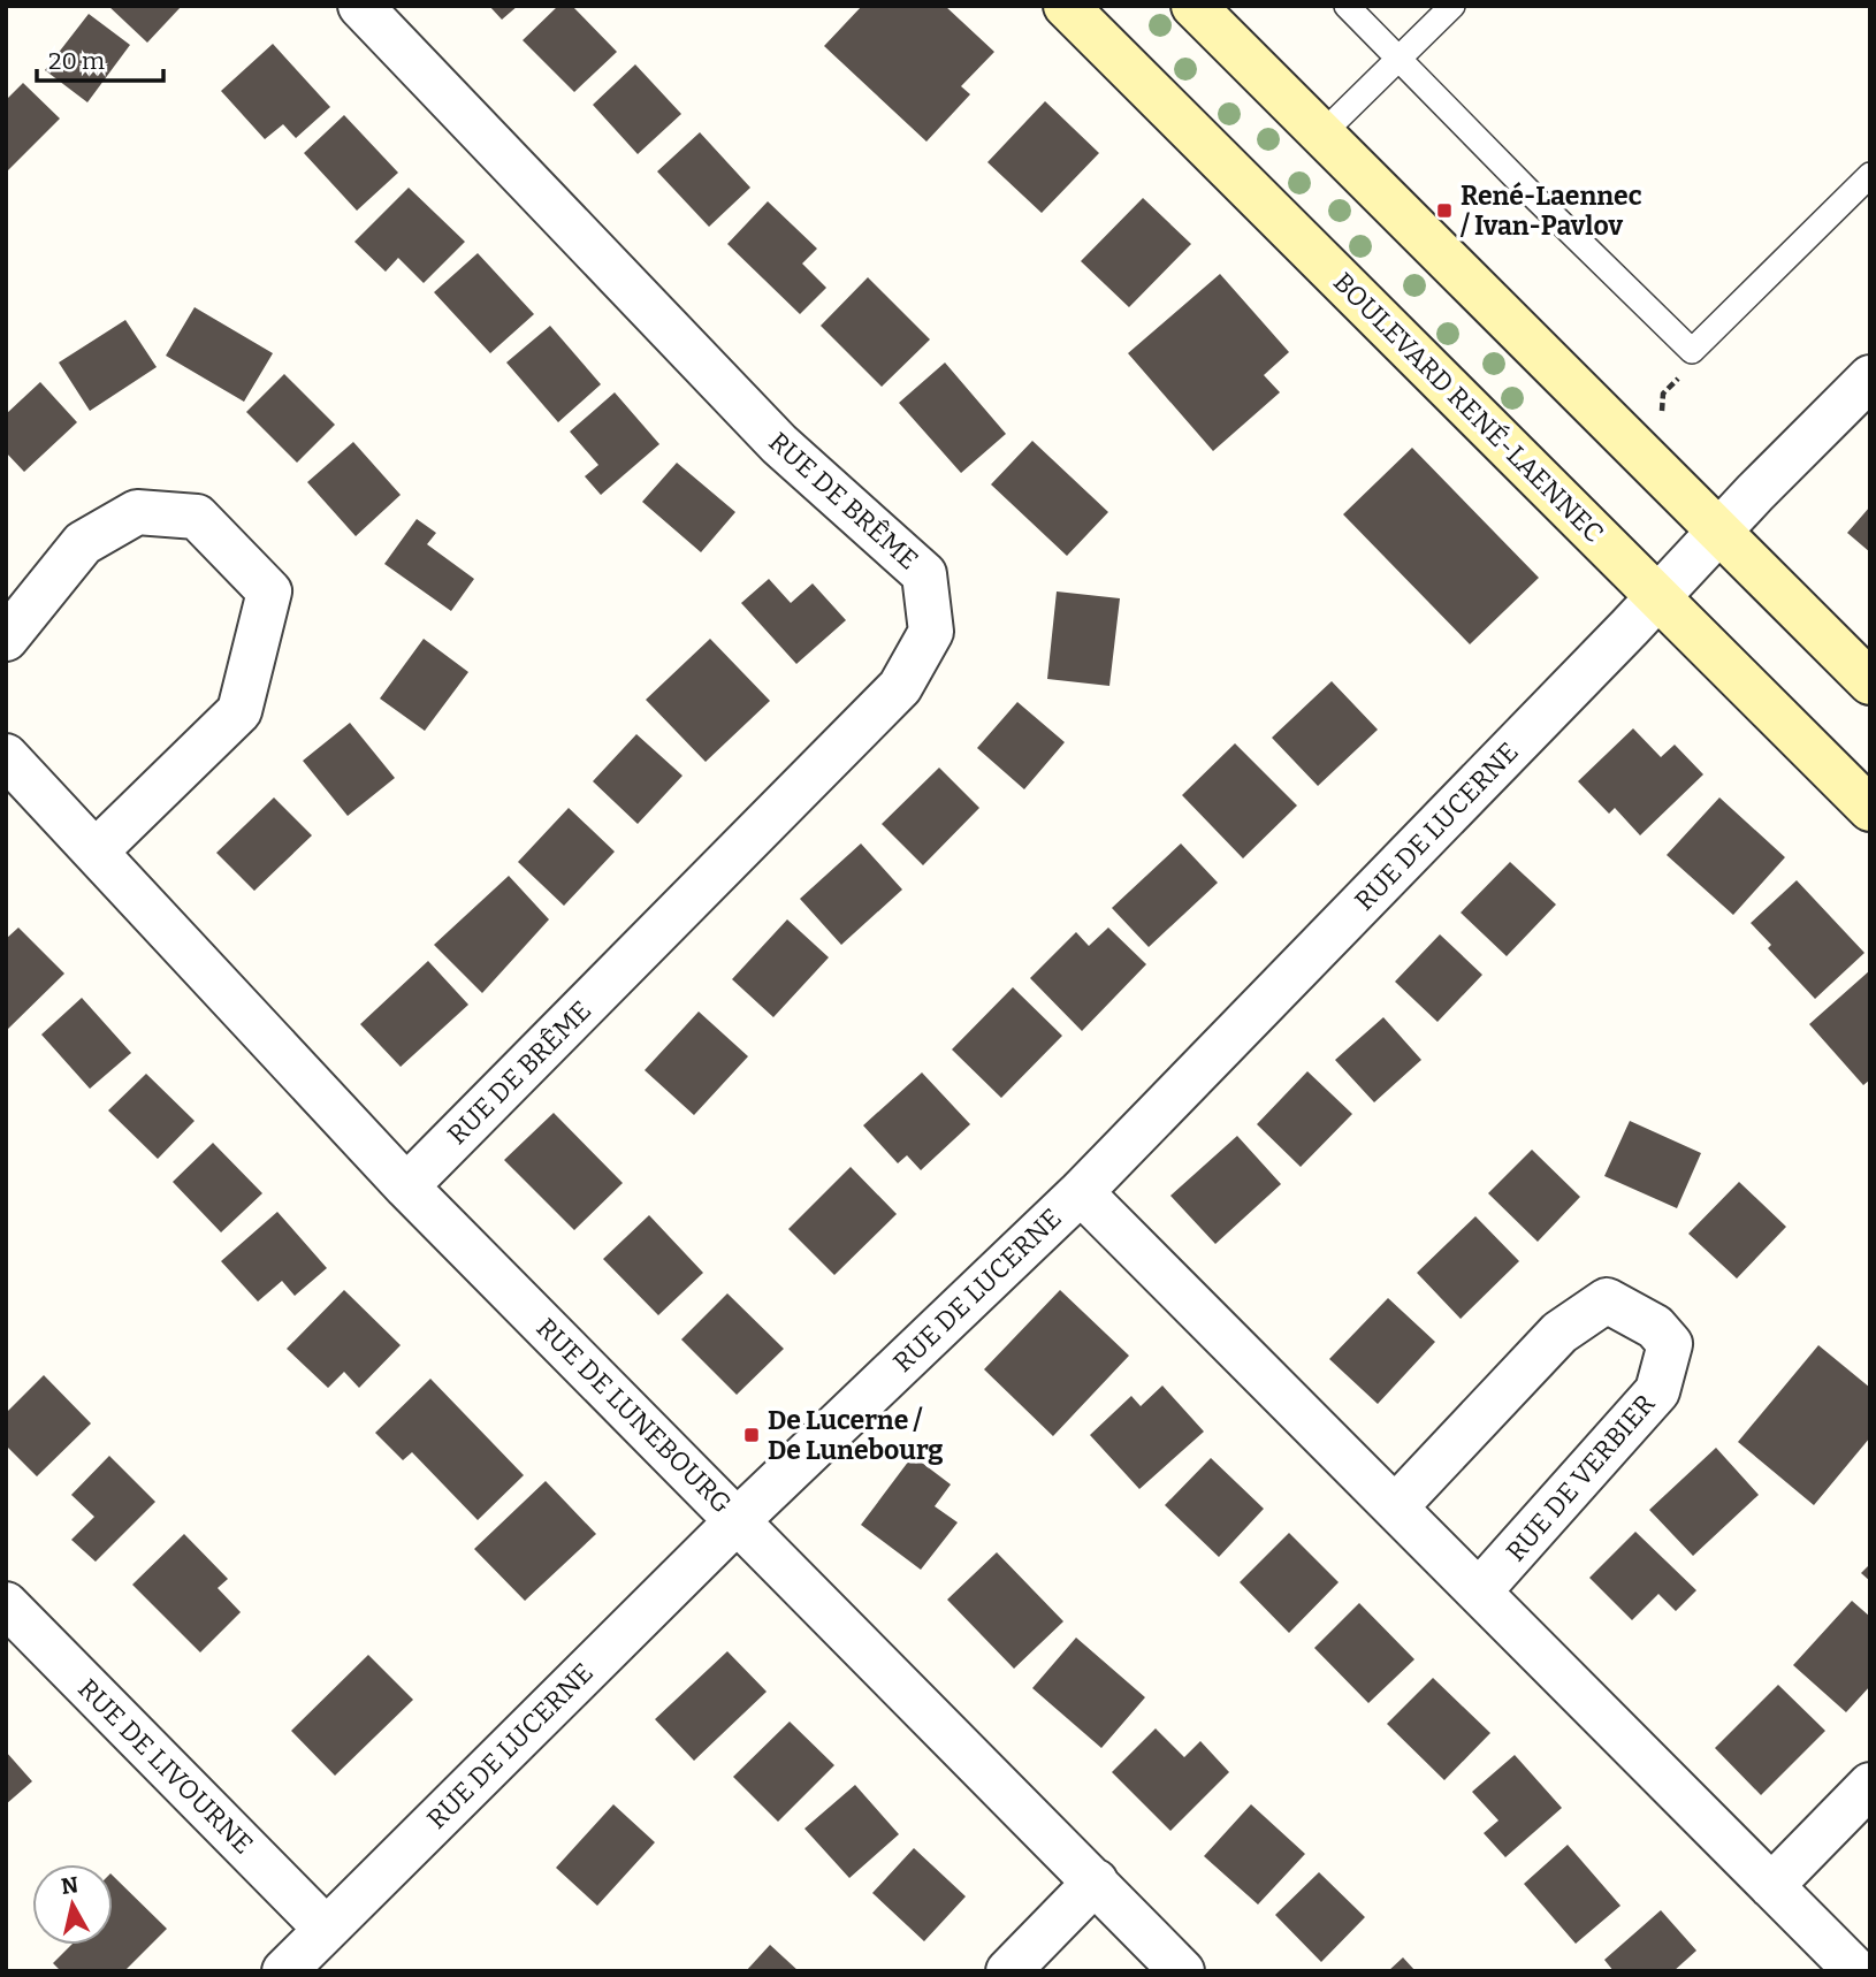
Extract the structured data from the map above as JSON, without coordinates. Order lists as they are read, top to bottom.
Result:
{
  "streets": {
    "street": [
      "BOULEVARD RENÉ-LAENNEC",
      "RUE DE BRÊME",
      "RUE DE LUCERNE",
      "RUE DE LUNEBOURG",
      "RUE DE VERBIER",
      "RUE DE LIVOURNE"
    ]
  },
  "crossings": [
    ["BOULEVARD RENÉ-LAENNEC", "RUE DE LUCERNE"],
    ["RUE DE BRÊME", "RUE DE LUNEBOURG"],
    ["RUE DE LUCERNE", "RUE DE LUNEBOURG"],
    ["RUE DE LUCERNE", "RUE DE LIVOURNE"]
  ],
  "places": {
    "transit": ["René-Laennec / Ivan-Pavlov", "De Lucerne / De Lunebourg"]
  },
  "scale_bar": "20 m",
  "north": "top"
}
